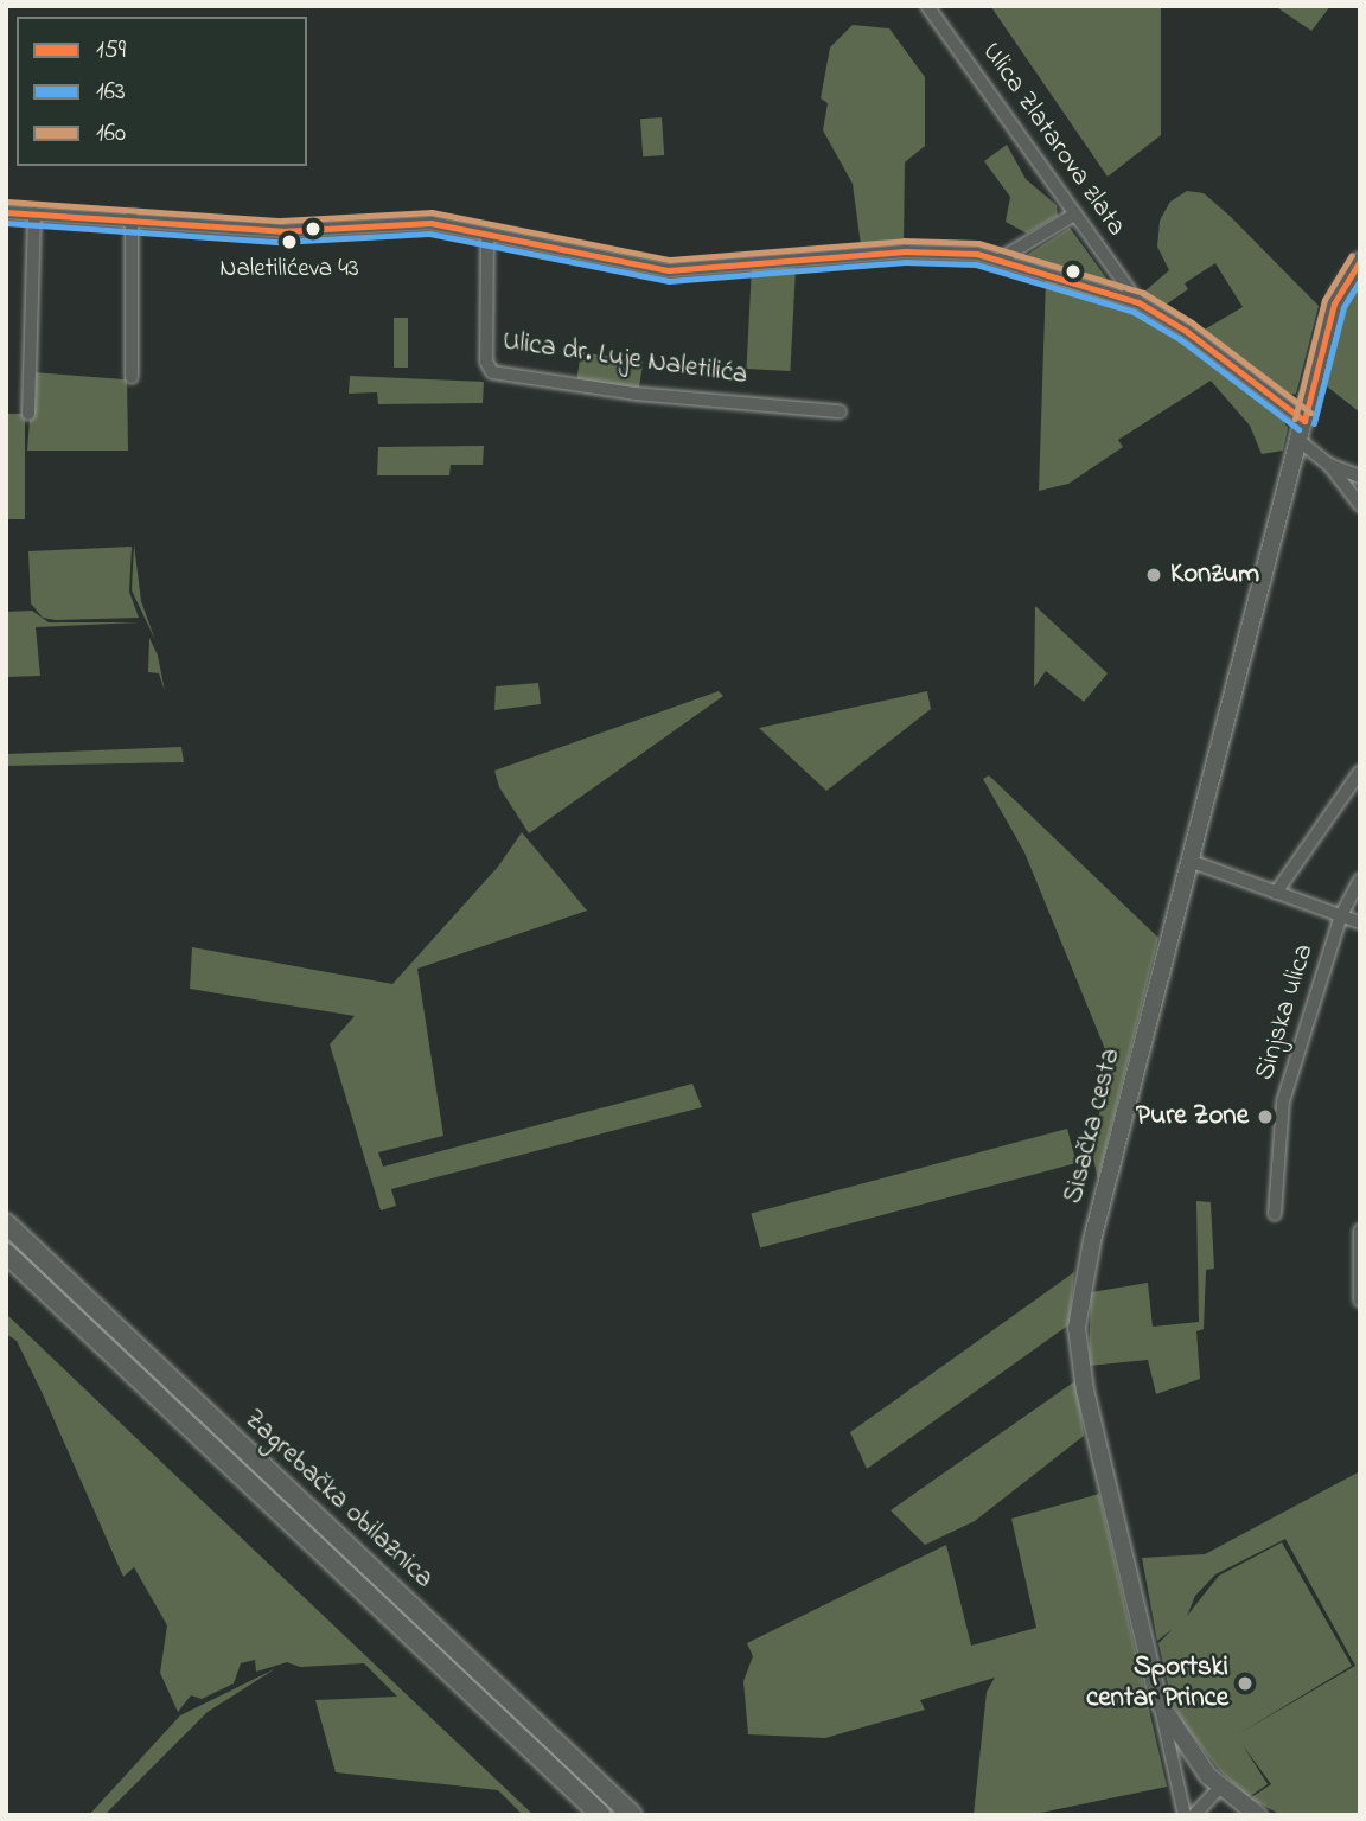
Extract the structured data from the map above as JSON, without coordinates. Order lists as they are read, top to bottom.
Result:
{
  "streets": {
    "highway": ["Zagrebačka obilaznica"],
    "main road": ["Sisačka cesta"],
    "street": ["Ulica Zlatarova zlata", "Ulica dr. Luje Naletilića", "Sinjska ulica"]
  },
  "places": [
    "Naletilićeva 43",
    "Konzum",
    "Pure Zone",
    "Sportski centar Prince"
  ],
  "lines": ["transit line 160", "transit line 159", "transit line 163"],
  "legend": ["159", "163", "160"]
}
